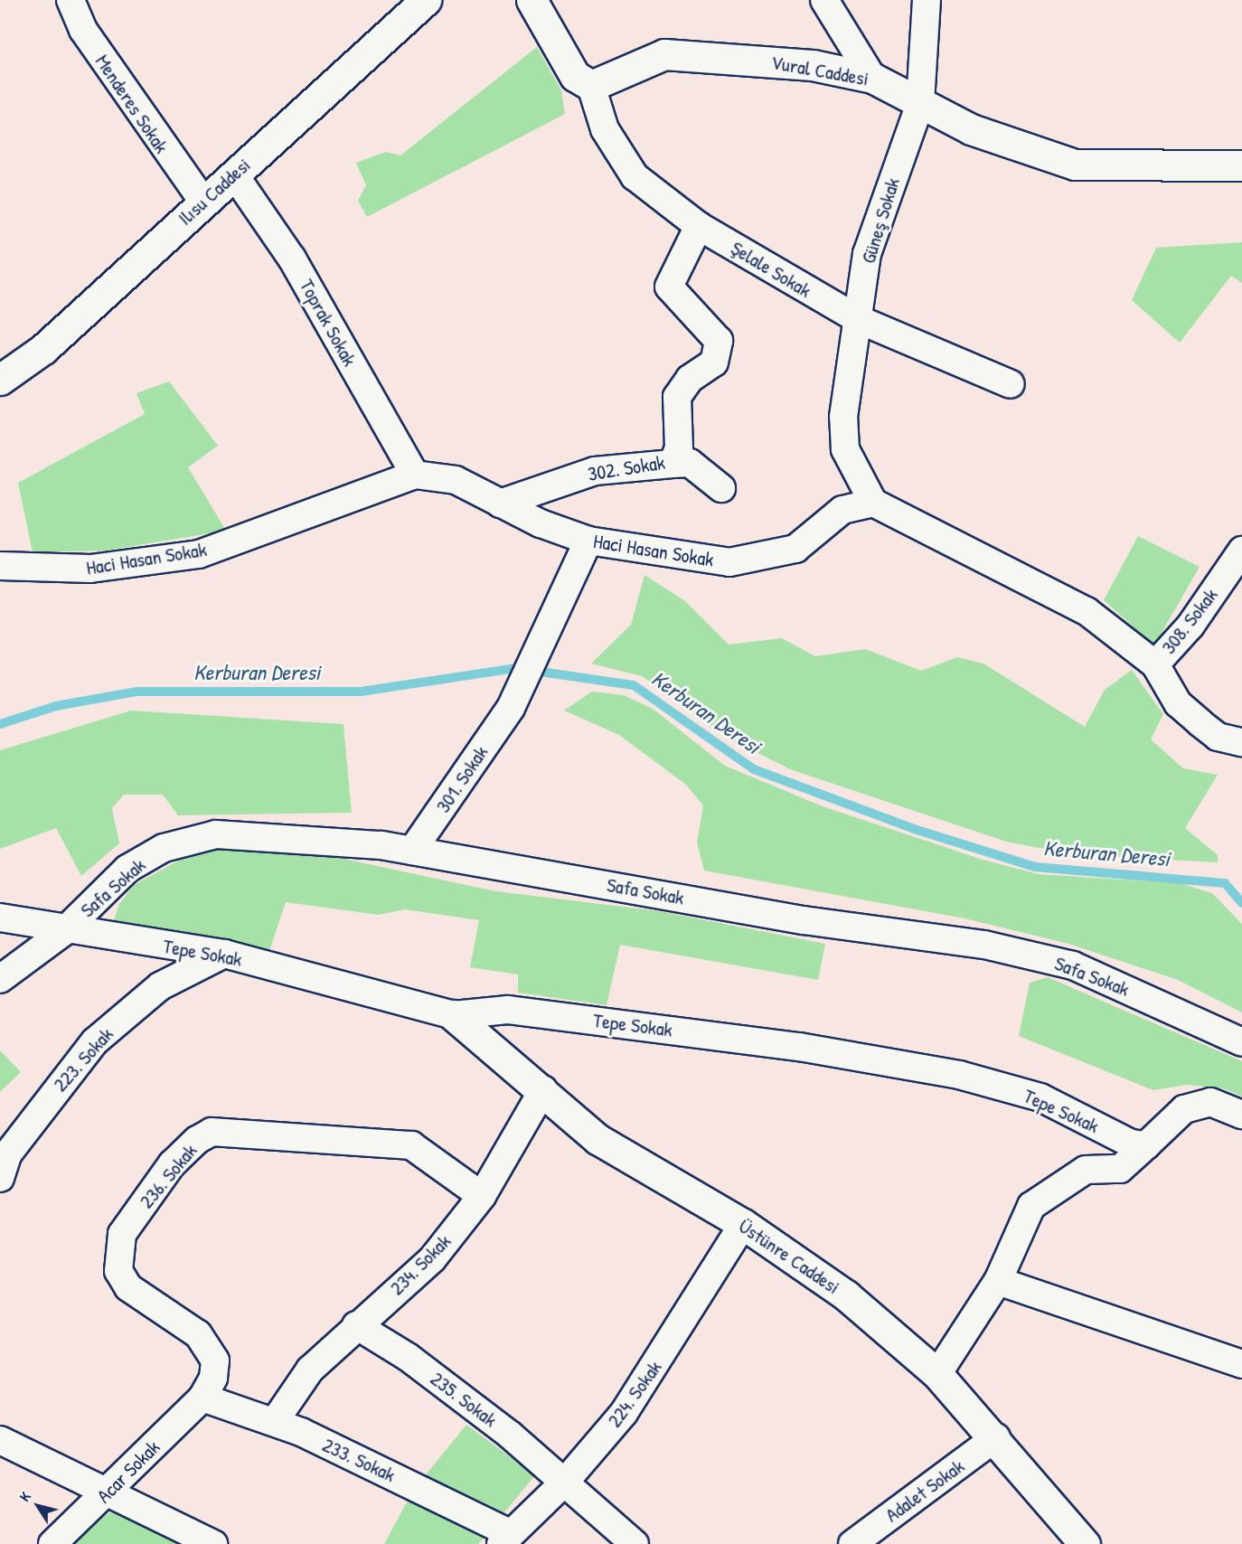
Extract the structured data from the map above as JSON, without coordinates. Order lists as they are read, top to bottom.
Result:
{
  "streets": {
    "street": [
      "Vural Caddesi",
      "Menderes Sokak",
      "Ilısu Caddesi",
      "Güneş Sokak",
      "Şelale Sokak",
      "Toprak Sokak",
      "302. Sokak",
      "Haci Hasan Sokak",
      "308. Sokak",
      "301. Sokak",
      "Safa Sokak",
      "Tepe Sokak",
      "223. Sokak",
      "236. Sokak",
      "Üstünre Caddesi",
      "234. Sokak",
      "224. Sokak",
      "235. Sokak",
      "233. Sokak",
      "Acar Sokak",
      "Adalet Sokak"
    ]
  },
  "crossings": [
    ["Vural Caddesi", "Güneş Sokak"],
    ["Vural Caddesi", "Şelale Sokak"],
    ["Menderes Sokak", "Ilısu Caddesi"],
    ["Ilısu Caddesi", "Toprak Sokak"],
    ["Güneş Sokak", "Şelale Sokak"],
    ["Güneş Sokak", "Haci Hasan Sokak"],
    ["Şelale Sokak", "302. Sokak"],
    ["Toprak Sokak", "Haci Hasan Sokak"],
    ["302. Sokak", "Haci Hasan Sokak"],
    ["Haci Hasan Sokak", "301. Sokak"],
    ["301. Sokak", "Safa Sokak"],
    ["Safa Sokak", "Tepe Sokak"],
    ["Tepe Sokak", "223. Sokak"],
    ["Tepe Sokak", "Üstünre Caddesi"],
    ["236. Sokak", "234. Sokak"],
    ["236. Sokak", "233. Sokak"],
    ["236. Sokak", "Acar Sokak"],
    ["Üstünre Caddesi", "234. Sokak"],
    ["Üstünre Caddesi", "224. Sokak"],
    ["Üstünre Caddesi", "Adalet Sokak"],
    ["234. Sokak", "235. Sokak"],
    ["234. Sokak", "233. Sokak"],
    ["224. Sokak", "235. Sokak"],
    ["224. Sokak", "233. Sokak"],
    ["233. Sokak", "Acar Sokak"]
  ],
  "water": ["Kerburan Deresi"],
  "north": "top left"
}
